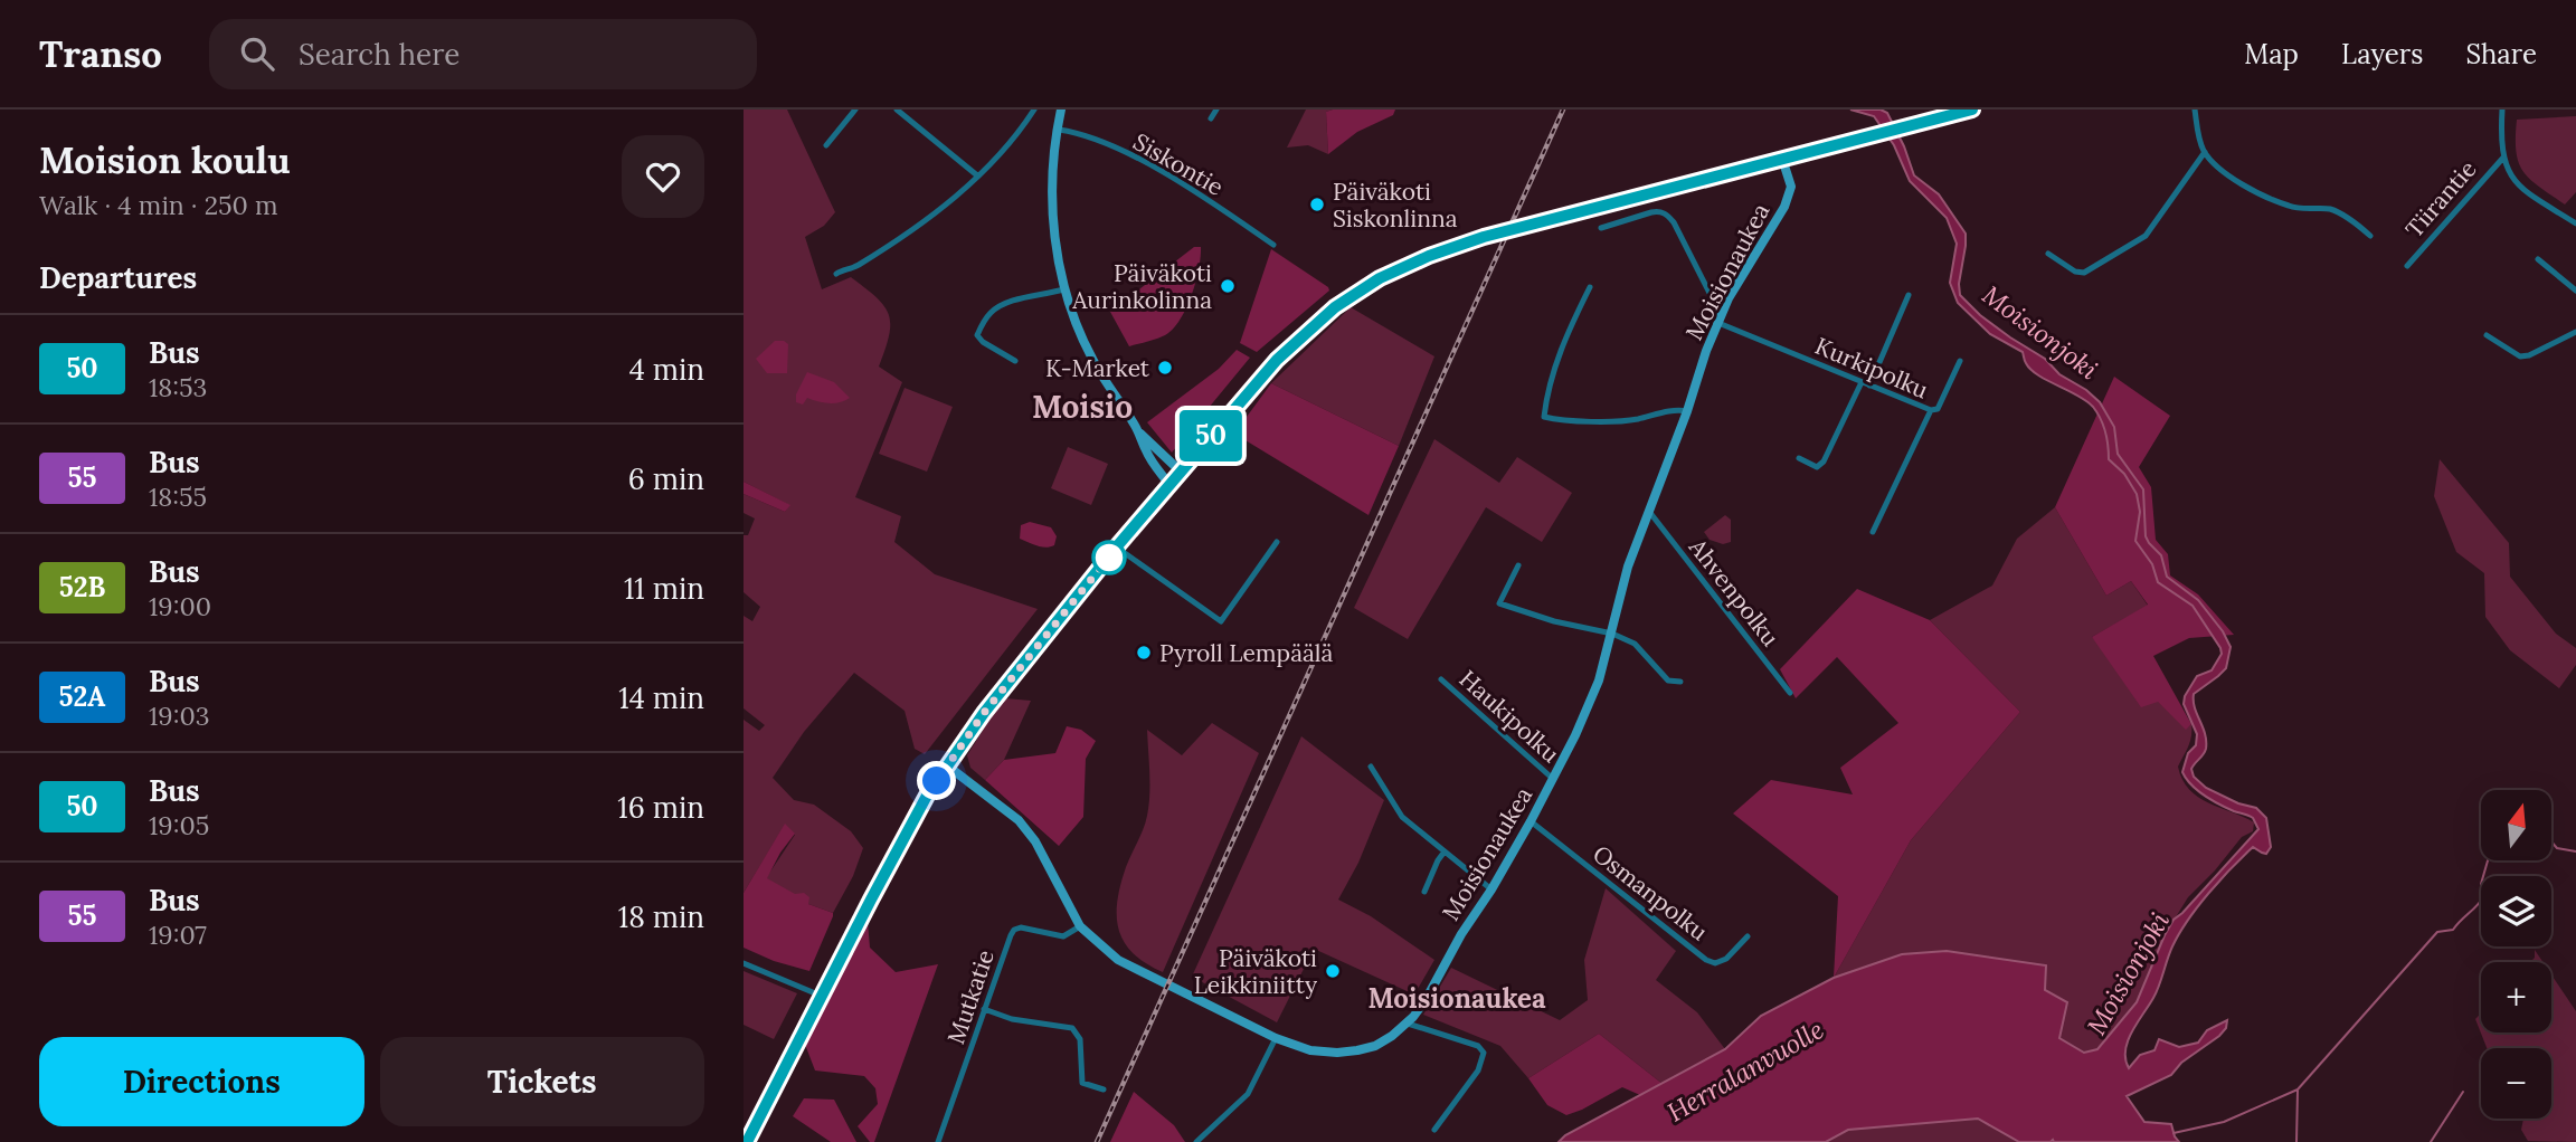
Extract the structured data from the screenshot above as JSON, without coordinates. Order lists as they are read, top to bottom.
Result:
{
  "streets": {
    "street": [
      "Siskontie",
      "Tiirantie",
      "Moisionaukea",
      "Kurkipolku",
      "Ahvenpolku",
      "Haukipolku",
      "Osmanpolku",
      "Mutkatie"
    ]
  },
  "crossings": [
    ["Moisionaukea", "Kurkipolku"],
    ["Moisionaukea", "Ahvenpolku"],
    ["Moisionaukea", "Haukipolku"],
    ["Moisionaukea", "Osmanpolku"],
    ["Moisionaukea", "Mutkatie"]
  ],
  "districts": ["Moisio", "Moisionaukea"],
  "water": ["Moisionjoki", "Herralanvuolle"],
  "places": [
    "Päiväkoti Siskonlinna",
    "Päiväkoti Aurinkolinna",
    "K-Market",
    "Pyroll Lempäälä",
    "Päiväkoti Leikkiniitty"
  ],
  "lines": ["bus line 50"],
  "north": "top",
  "page": {
    "header": "Transo",
    "search": "Search here",
    "nav": ["Map", "Layers", "Share"],
    "heading": [
      ["Moision koulu", "Walk · 4 min · 250 m"],
      "Departures"
    ],
    "on_map": "50",
    "list": [
      {
        "mark": "50",
        "name": "Bus",
        "note": "18:53",
        "value": "4 min"
      },
      {
        "mark": "55",
        "name": "Bus",
        "note": "18:55",
        "value": "6 min"
      },
      {
        "mark": "52B",
        "name": "Bus",
        "note": "19:00",
        "value": "11 min"
      },
      {
        "mark": "52A",
        "name": "Bus",
        "note": "19:03",
        "value": "14 min"
      },
      {
        "mark": "50",
        "name": "Bus",
        "note": "19:05",
        "value": "16 min"
      },
      {
        "mark": "55",
        "name": "Bus",
        "note": "19:07",
        "value": "18 min"
      }
    ],
    "map_buttons": ["+", "−"],
    "buttons": ["Directions", "Tickets"]
  }
}
